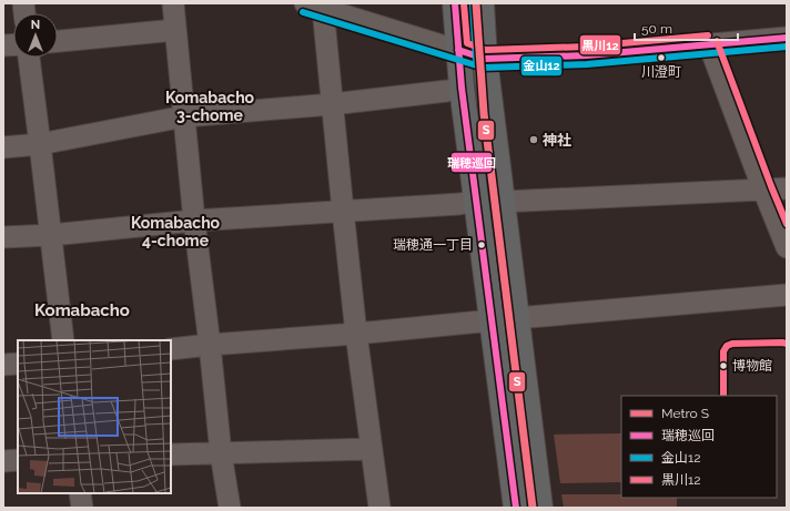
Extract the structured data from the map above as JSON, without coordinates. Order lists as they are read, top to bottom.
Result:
{
  "districts": ["Komabacho 3-chome", "Komabacho 4-chome", "Komabacho"],
  "places": [
    "川澄町",
    "神社",
    "瑞穂通一丁目",
    "博物館"
  ],
  "lines": [
    "metro line S",
    "transit line 瑞穂巡回",
    "transit line 金山12",
    "transit line 黒川12"
  ],
  "legend": [
    "Metro S",
    "瑞穂巡回",
    "金山12",
    "黒川12"
  ],
  "scale_bar": "50 m",
  "north": "top"
}
